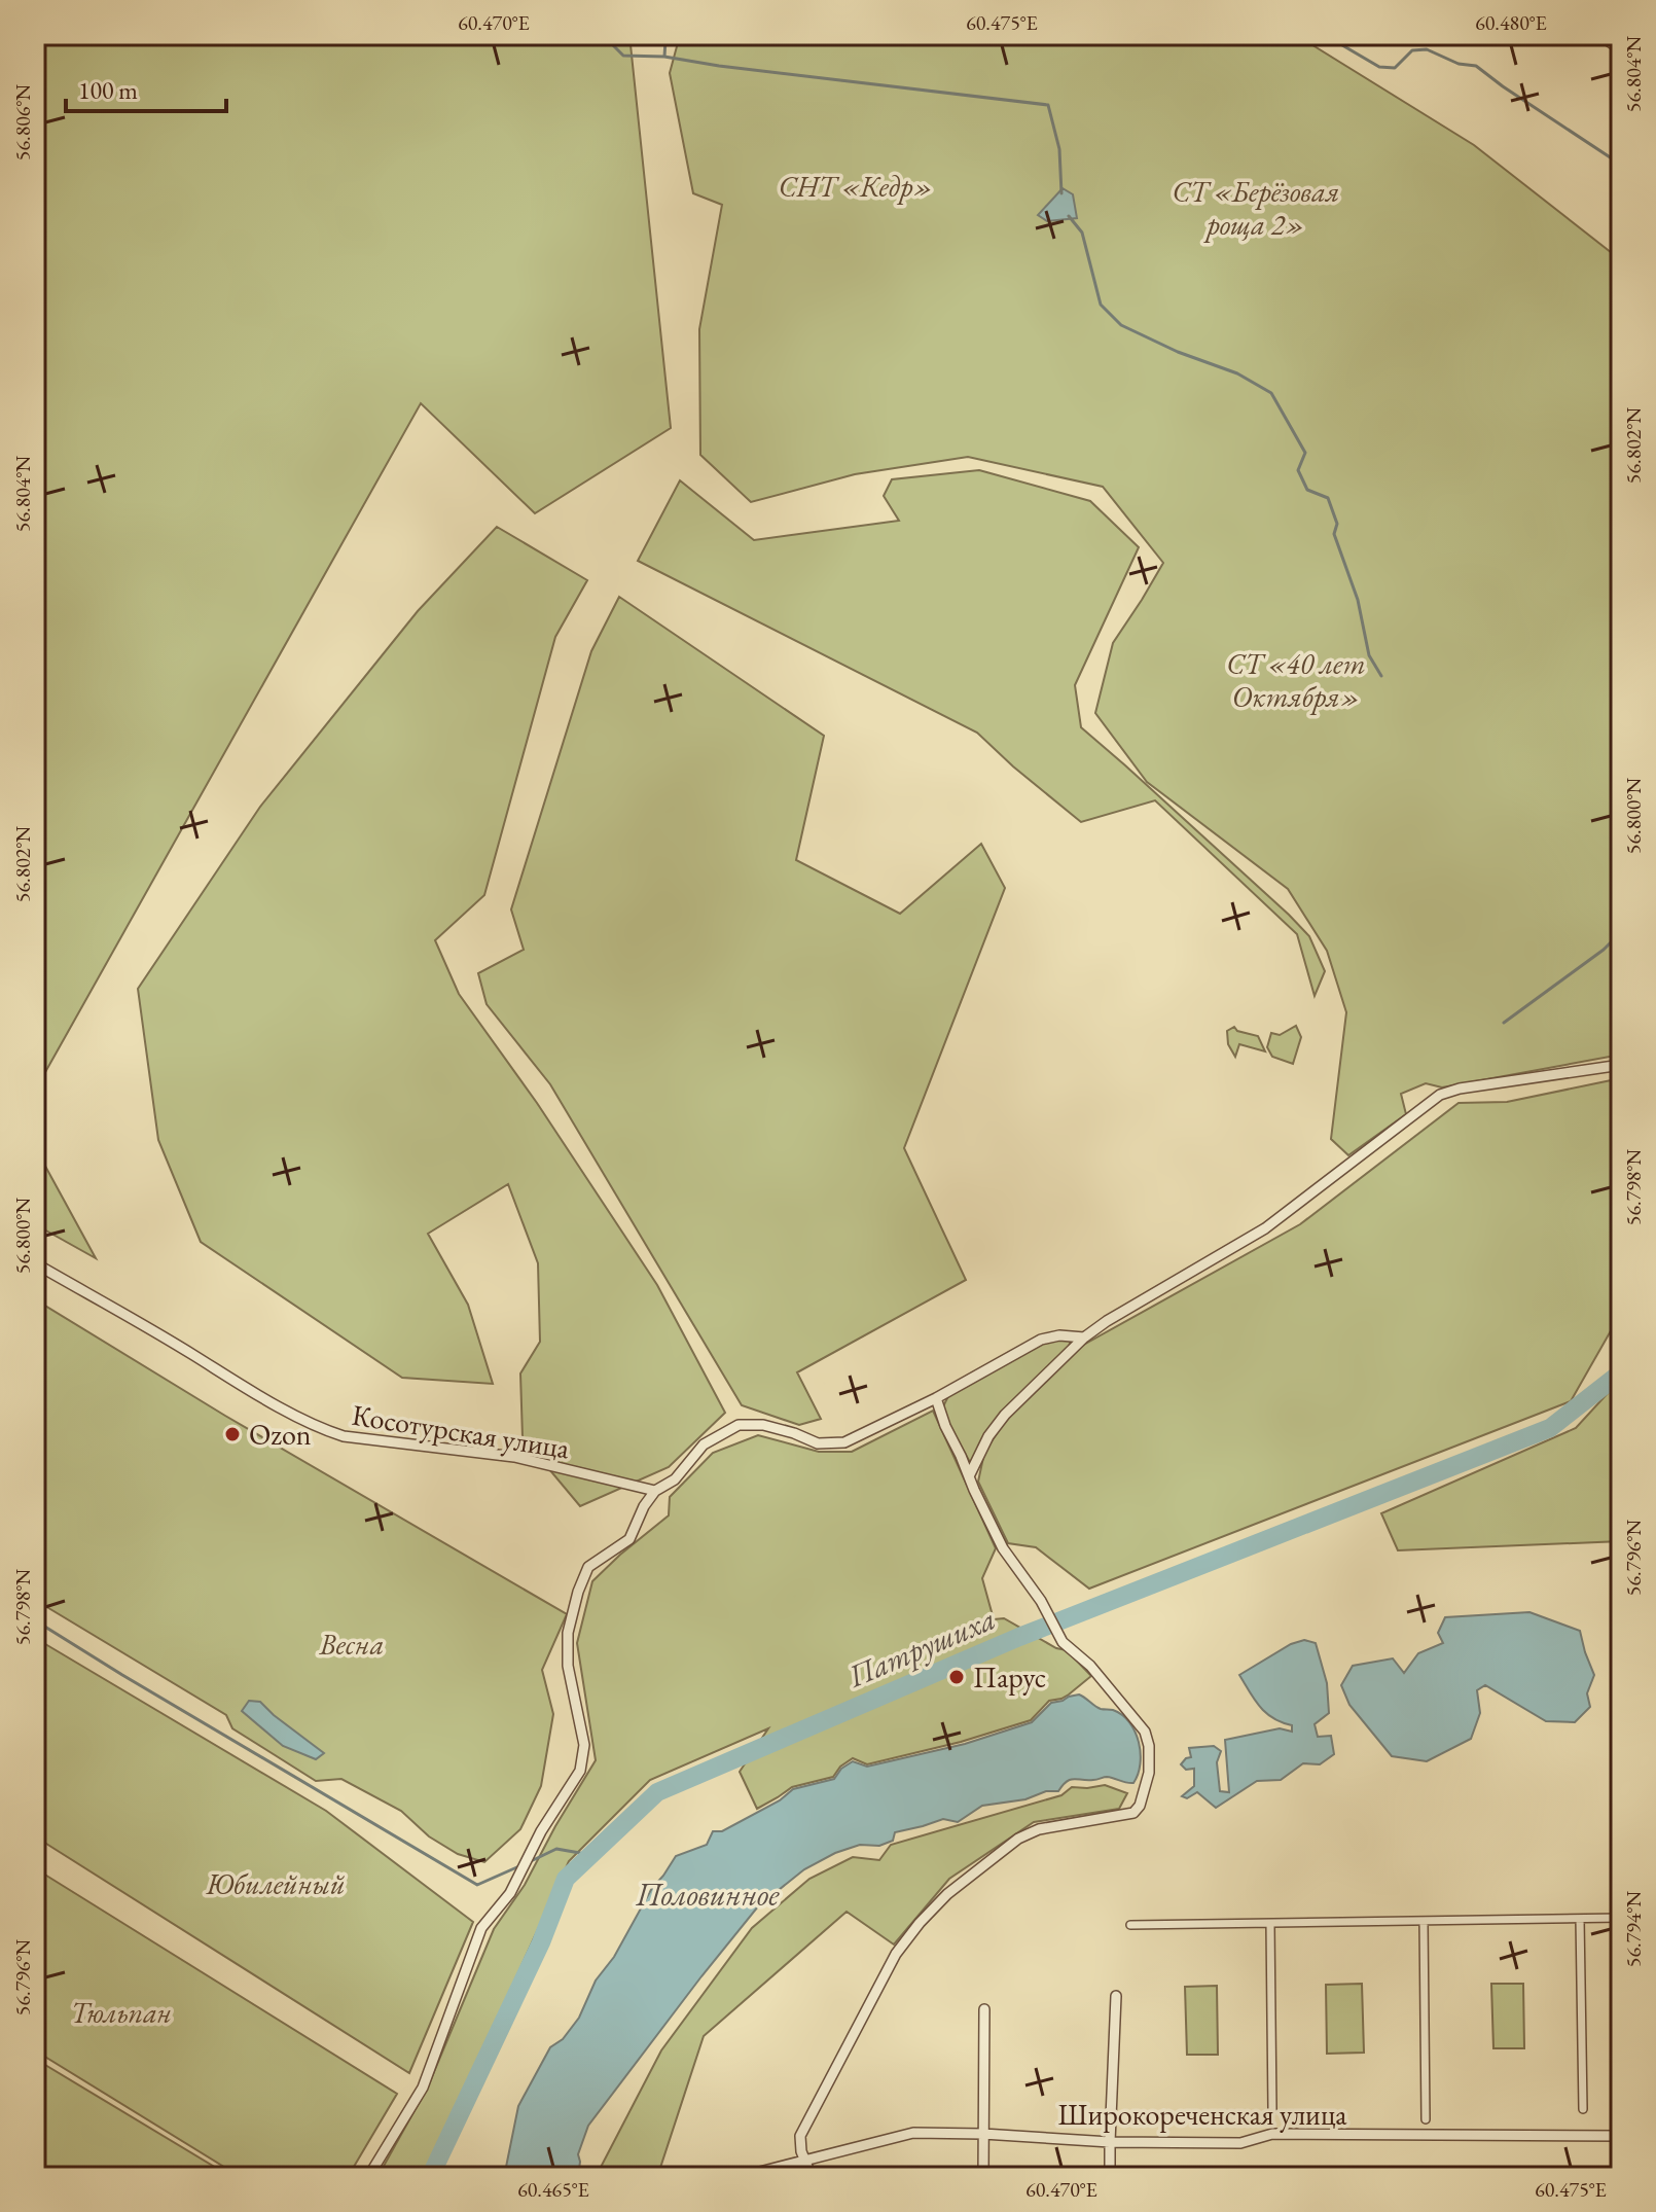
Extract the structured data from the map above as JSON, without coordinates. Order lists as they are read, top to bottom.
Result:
{
  "streets": {
    "street": ["Косотурская улица", "Широкореченская улица"]
  },
  "water": ["Патрушиха", "Половинное"],
  "parks": [
    "СНТ «Кедр»",
    "СТ «Берёзовая роща 2»",
    "СТ «40 лет Октября»",
    "Весна",
    "Юбилейный",
    "Тюльпан"
  ],
  "places": ["Ozon", "Парус"],
  "scale_bar": "100 m",
  "coordinates": [
    "60.470°E",
    "60.475°E",
    "60.480°E",
    "56.804°N",
    "56.806°N",
    "56.802°N",
    "56.800°N",
    "56.798°N",
    "56.796°N",
    "56.794°N",
    "60.465°E"
  ]
}
